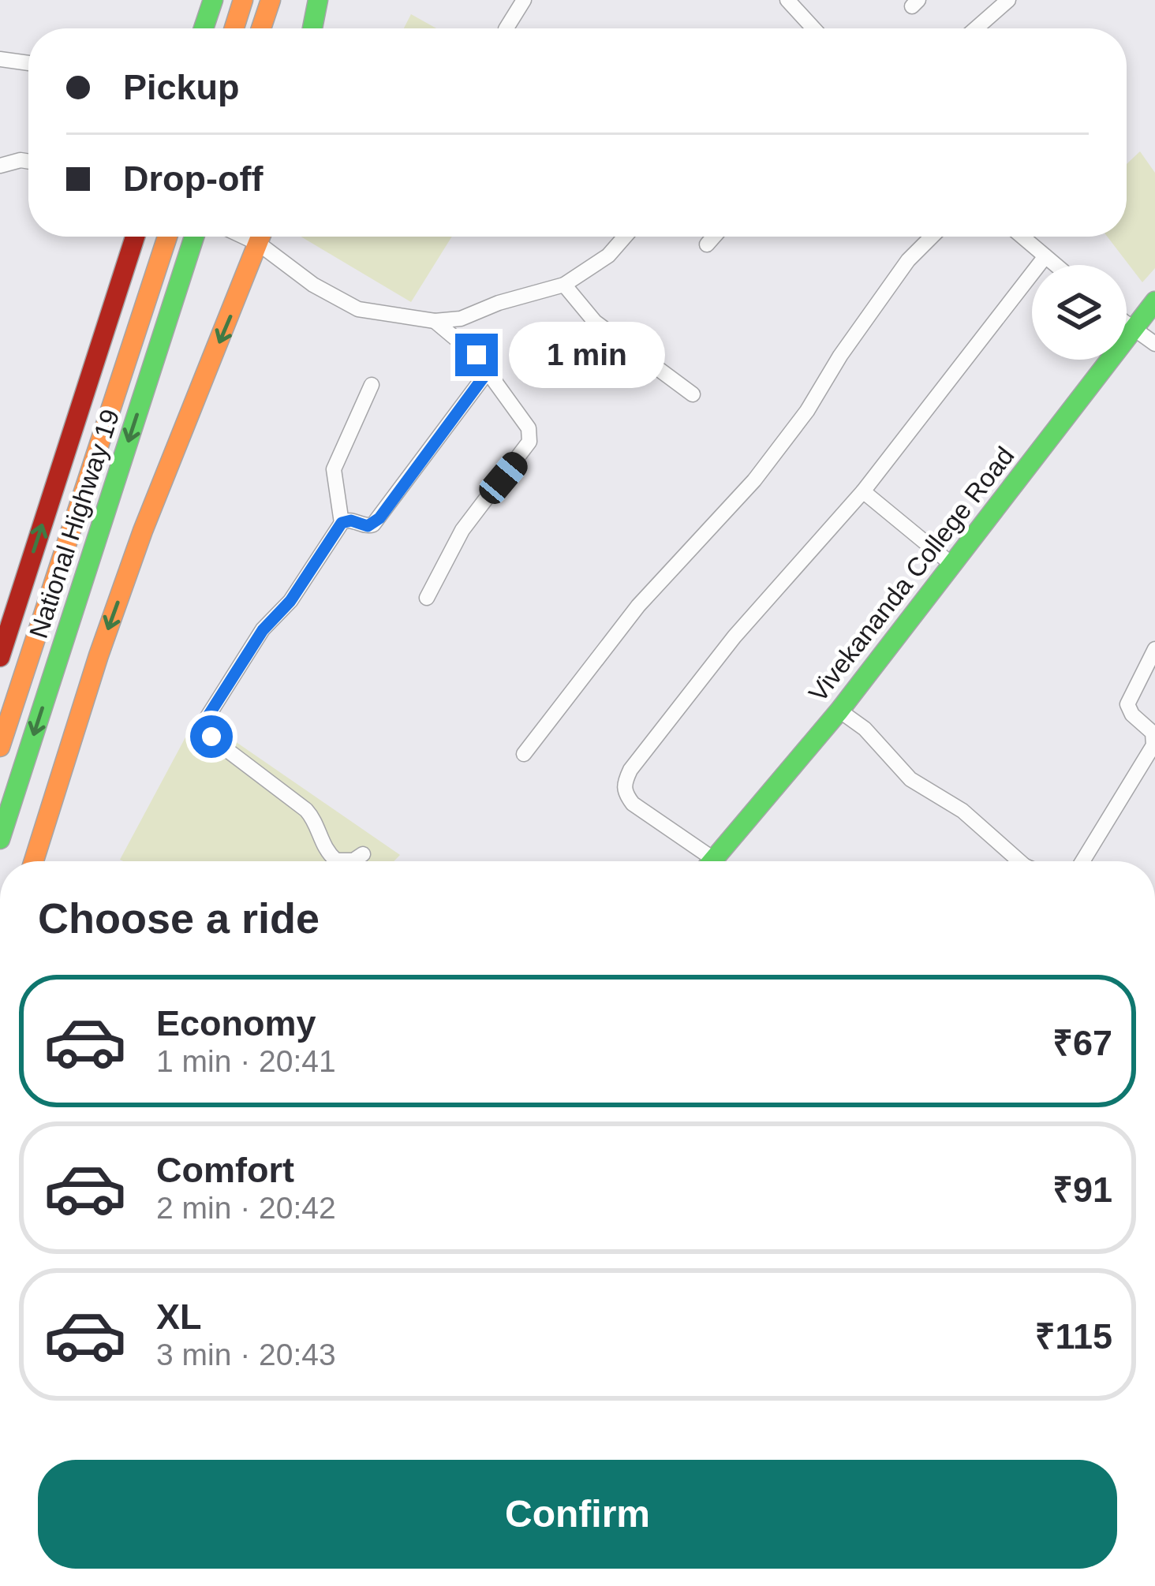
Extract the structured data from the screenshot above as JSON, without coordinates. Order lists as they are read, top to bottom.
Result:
{
  "streets": {
    "main road": ["National Highway 19", "Vivekananda College Road"]
  },
  "page": {
    "banner": ["Pickup", "Drop-off"],
    "bubble": "1 min",
    "heading": "Choose a ride",
    "list": [
      {
        "name": "Economy",
        "note": "1 min · 20:41",
        "value": "₹67"
      },
      {
        "name": "Comfort",
        "note": "2 min · 20:42",
        "value": "₹91"
      },
      {
        "name": "XL",
        "note": "3 min · 20:43",
        "value": "₹115"
      }
    ],
    "buttons": "Confirm"
  }
}
